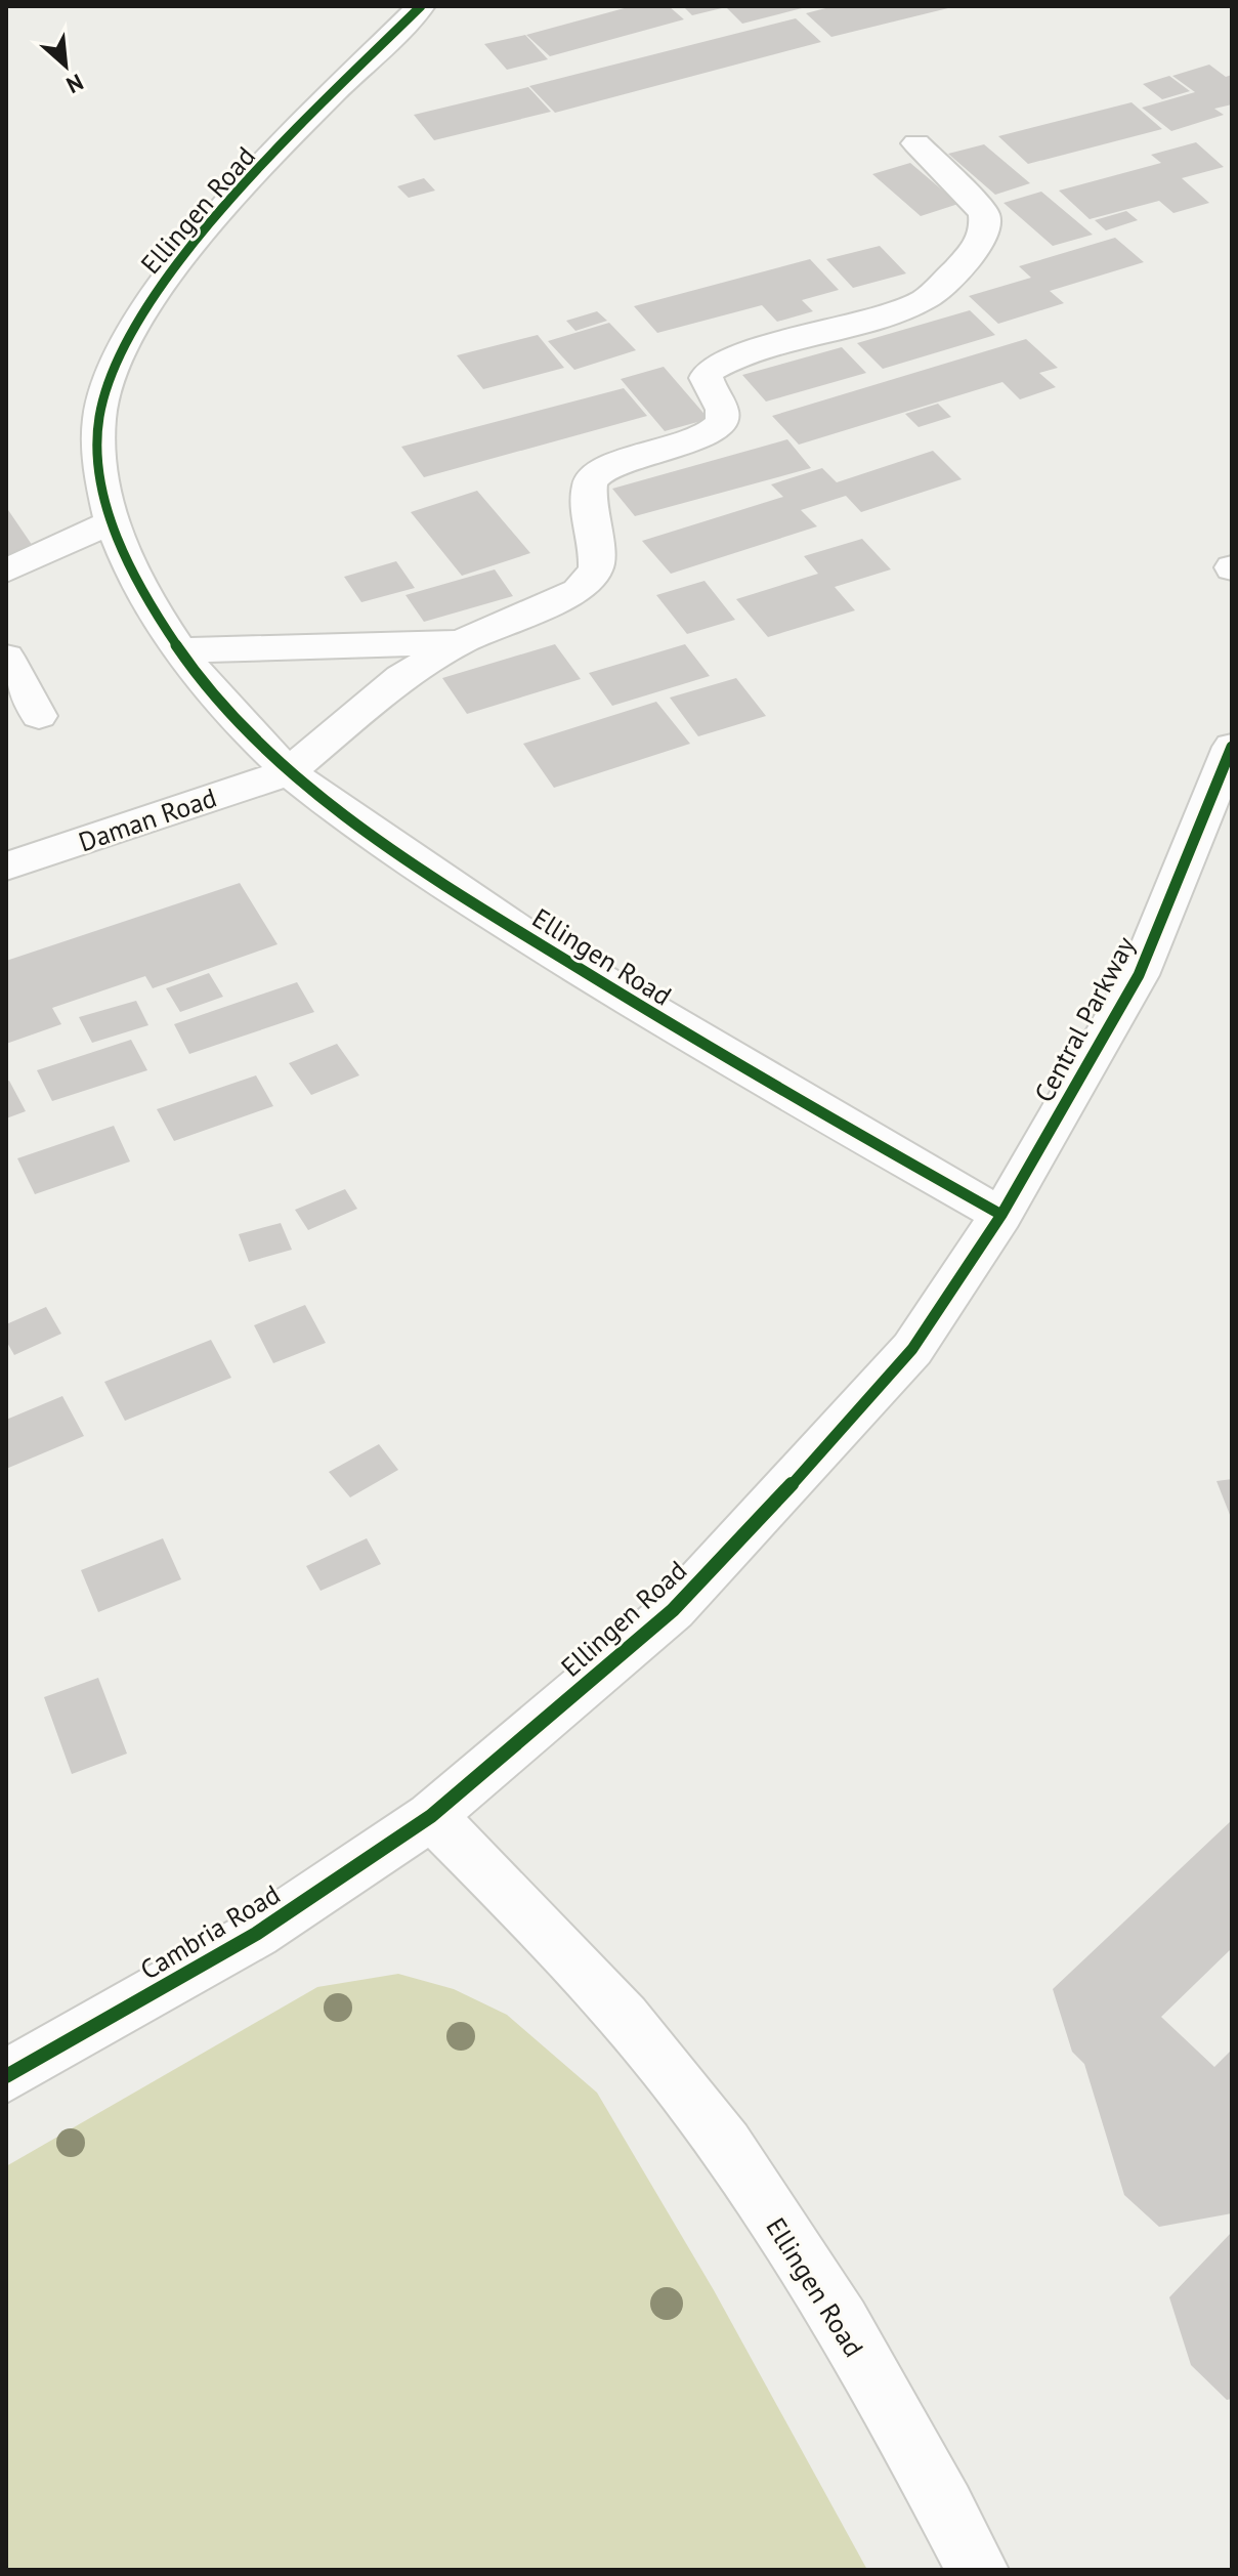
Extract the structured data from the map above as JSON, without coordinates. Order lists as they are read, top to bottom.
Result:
{
  "streets": {
    "street": [
      "Ellingen Road",
      "Daman Road",
      "Central Parkway",
      "Cambria Road"
    ]
  },
  "crossings": [
    ["Ellingen Road", "Daman Road"],
    ["Ellingen Road", "Central Parkway"],
    ["Ellingen Road", "Cambria Road"]
  ],
  "north": "bottom right"
}
